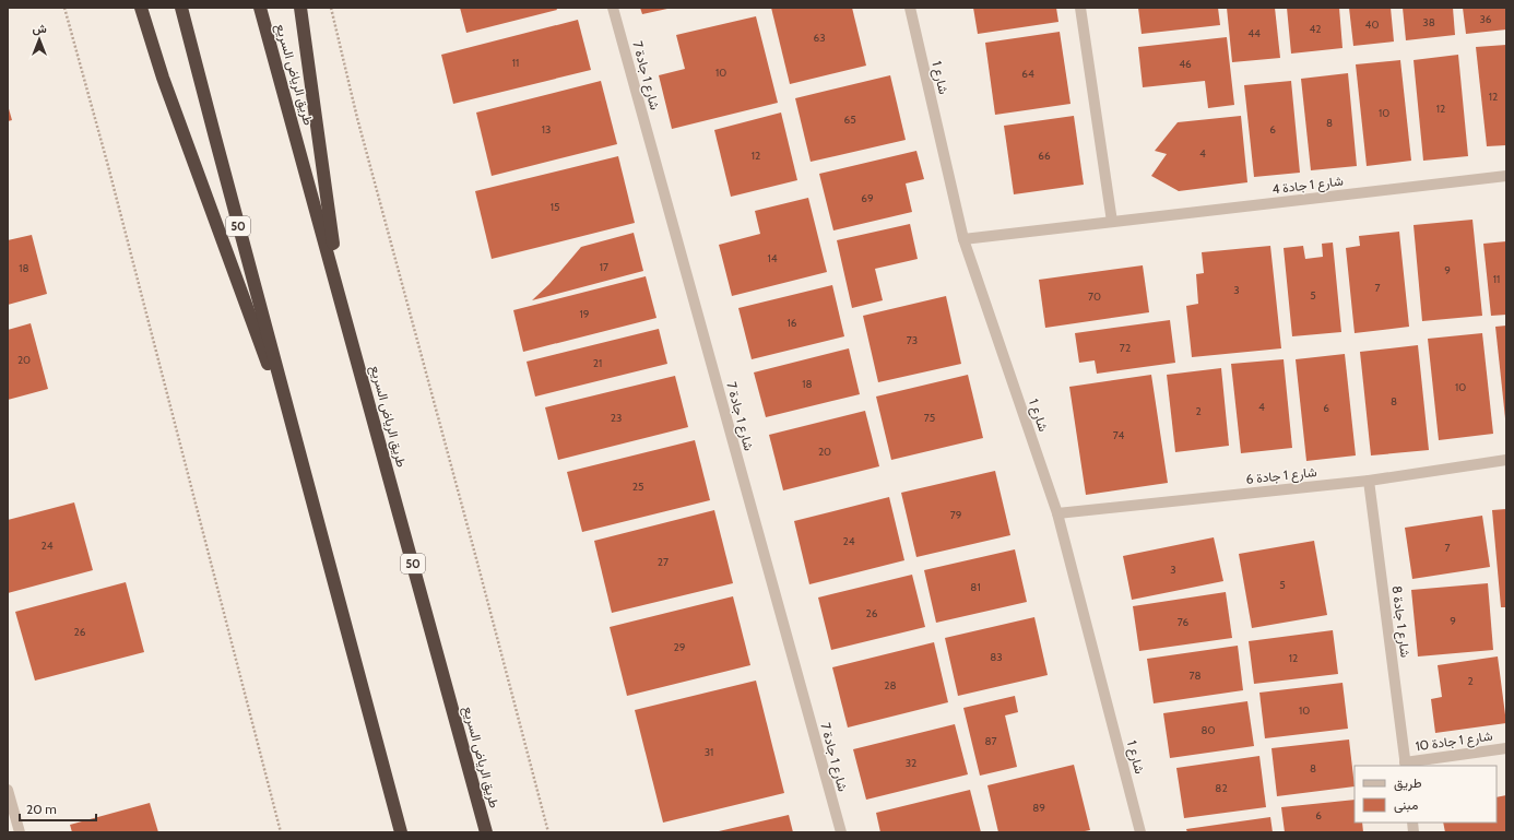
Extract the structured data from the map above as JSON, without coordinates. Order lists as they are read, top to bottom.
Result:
{
  "streets": {
    "highway": ["طريق الرياض السريع", "50"],
    "street": [
      "شارع 1 جادة 7",
      "شارع 1",
      "شارع 1 جادة 4",
      "شارع 1 جادة 6",
      "شارع 1 جادة 8",
      "شارع 1 جادة 10"
    ]
  },
  "crossings": [
    ["شارع 1", "شارع 1 جادة 4"],
    ["شارع 1", "شارع 1 جادة 6"],
    ["شارع 1 جادة 6", "شارع 1 جادة 8"],
    ["شارع 1 جادة 8", "شارع 1 جادة 10"]
  ],
  "house_numbers": [
    "36",
    "38",
    "40",
    "42",
    "44",
    "63",
    "11",
    "46",
    "10",
    "64",
    "12",
    "12",
    "10",
    "65",
    "8",
    "13",
    "6",
    "4",
    "12",
    "66",
    "69",
    "15",
    "14",
    "17",
    "18",
    "9",
    "11",
    "7",
    "3",
    "5",
    "70",
    "19",
    "16",
    "73",
    "72",
    "20",
    "21",
    "18",
    "10",
    "8",
    "4",
    "6",
    "2",
    "23",
    "75",
    "74",
    "20",
    "25",
    "79",
    "24",
    "24",
    "7",
    "27",
    "3",
    "5",
    "81",
    "26",
    "9",
    "76",
    "26",
    "29",
    "83",
    "12",
    "78",
    "2",
    "28",
    "10",
    "80",
    "87",
    "31",
    "32",
    "8",
    "82",
    "89",
    "6"
  ],
  "legend": ["طريق", "مبنى"],
  "scale_bar": "20 m",
  "north": "top"
}
